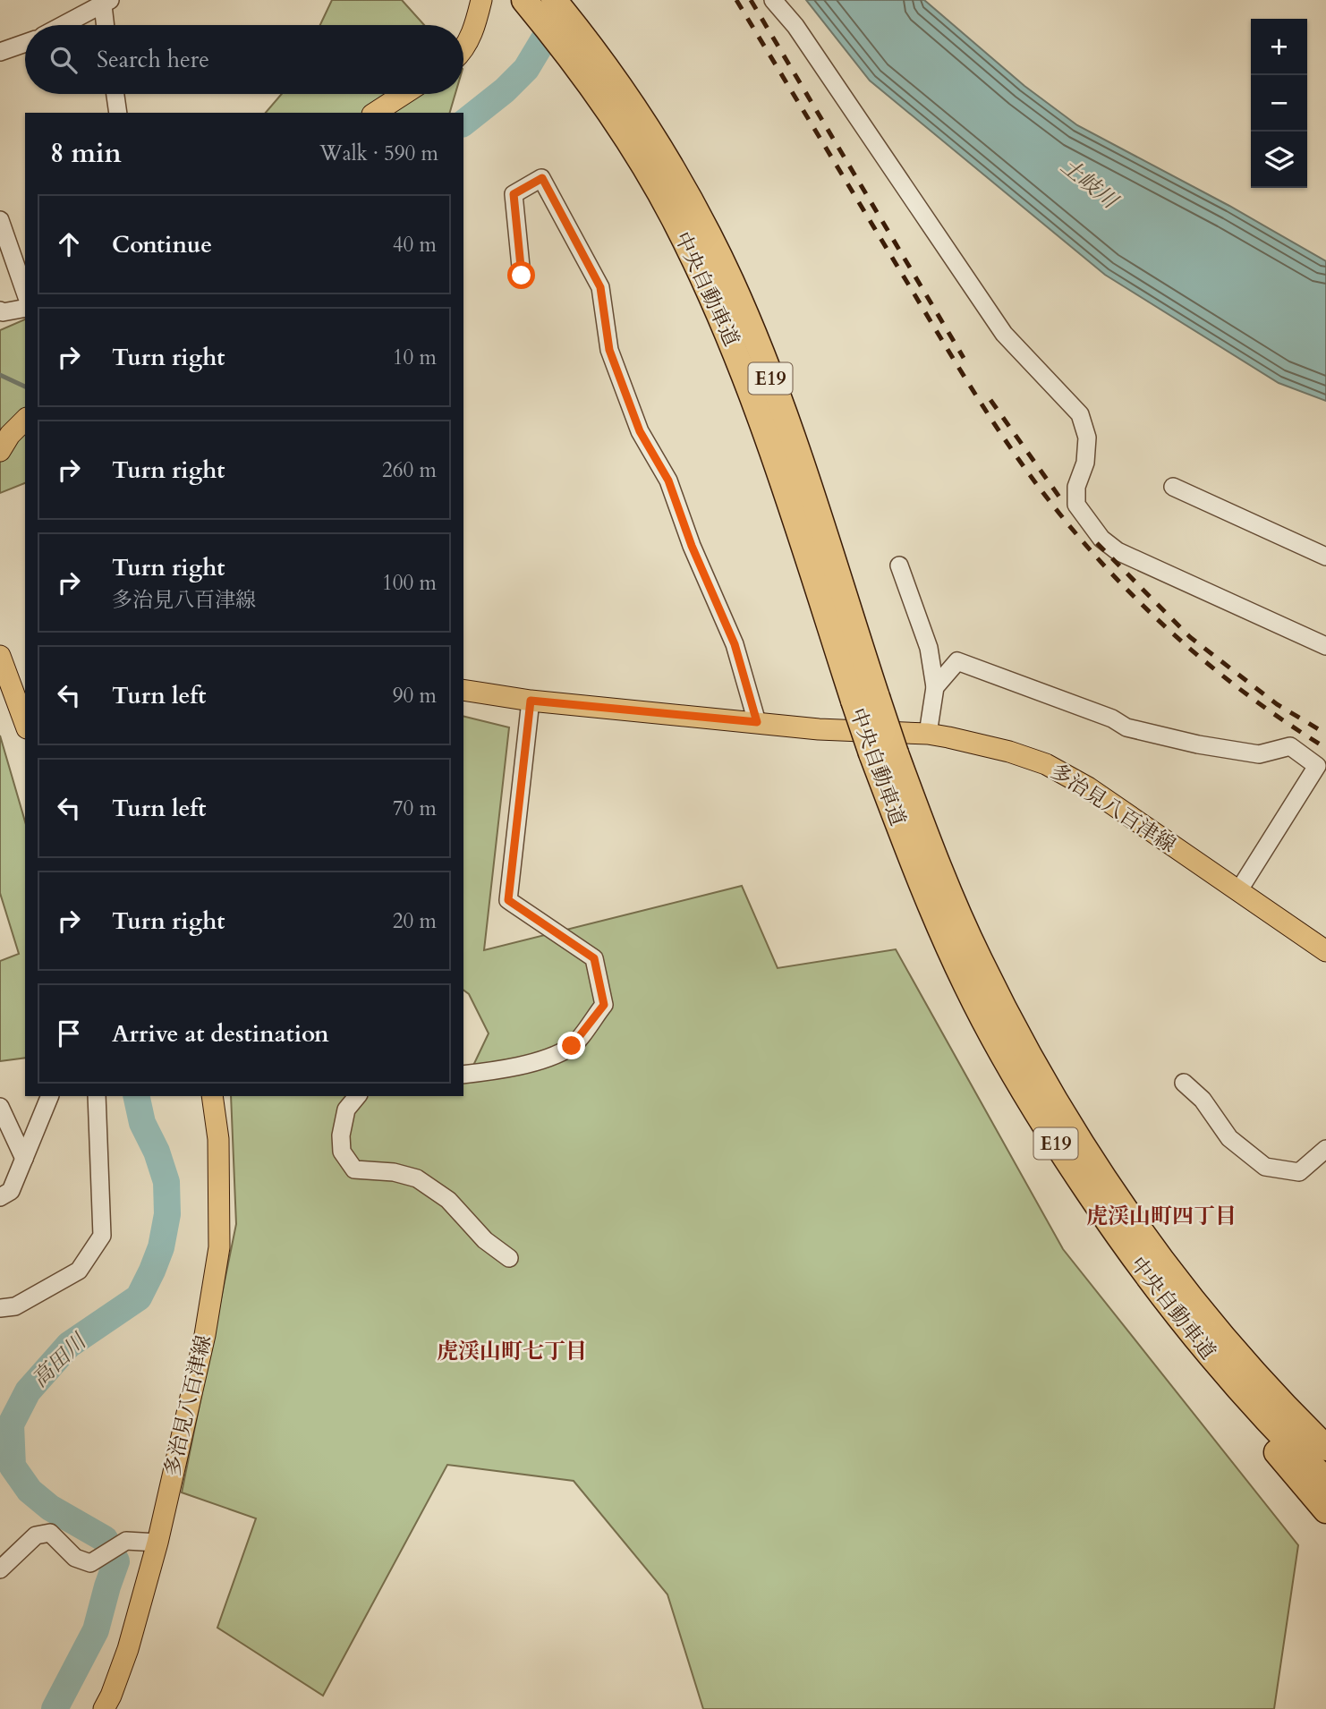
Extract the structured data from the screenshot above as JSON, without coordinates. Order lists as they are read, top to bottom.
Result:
{
  "streets": {
    "highway": ["中央自動車道", "E19"],
    "main road": ["多治見八百津線"]
  },
  "districts": ["虎渓山町四丁目", "虎渓山町七丁目"],
  "water": ["土岐川", "高田川"],
  "page": {
    "map_buttons": ["+", "−"],
    "search": "Search here",
    "heading": ["8 min", "Walk · 590 m"],
    "list": [
      ["Continue", "40 m"],
      ["Turn right", "10 m"],
      ["Turn right", "260 m"],
      ["Turn right", "多治見八百津線", "100 m"],
      ["Turn left", "90 m"],
      ["Turn left", "70 m"],
      ["Turn right", "20 m"],
      "Arrive at destination"
    ]
  }
}
